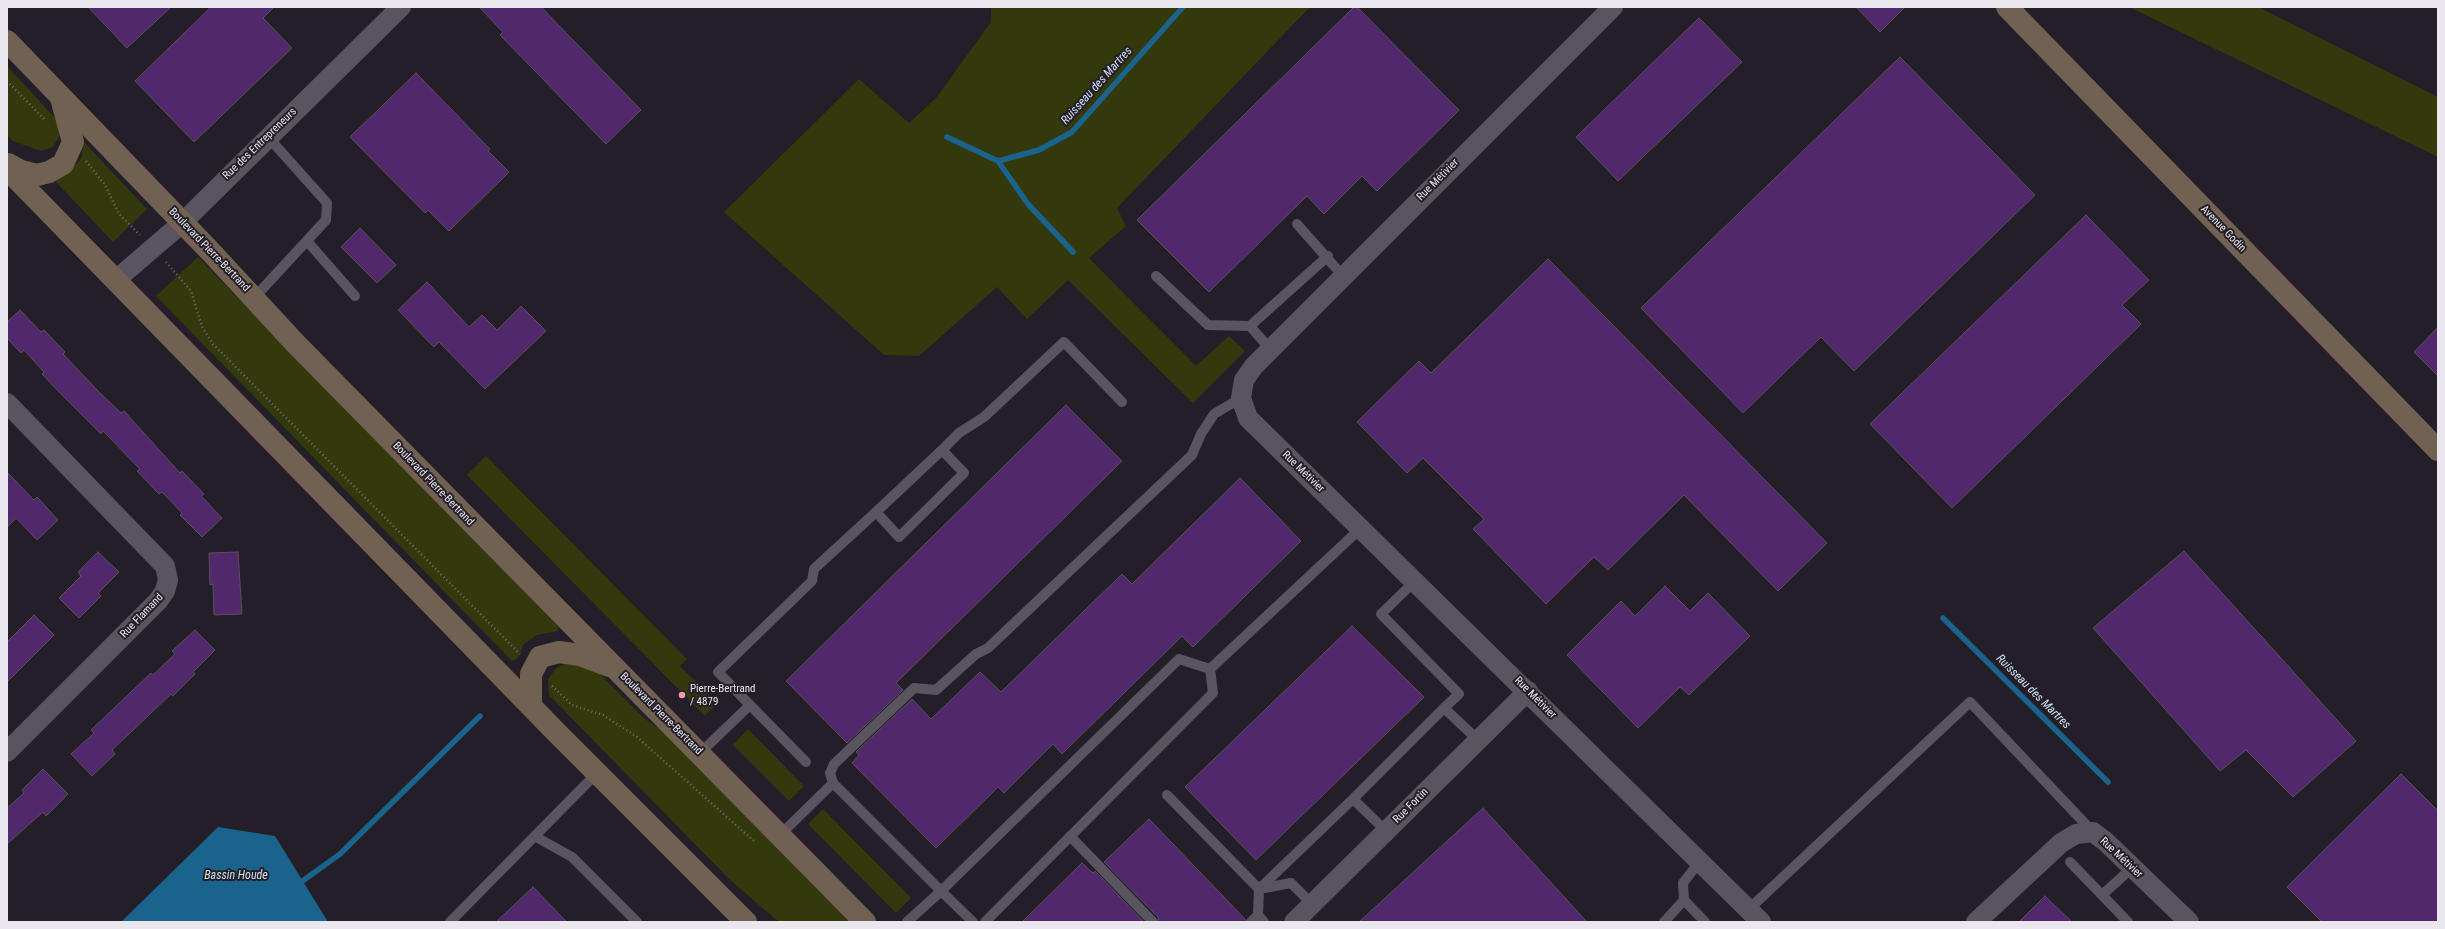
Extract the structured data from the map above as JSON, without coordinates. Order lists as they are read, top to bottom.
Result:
{
  "streets": {
    "main road": ["Avenue Godin", "Boulevard Pierre-Bertrand"],
    "street": [
      "Rue des Entrepreneurs",
      "Rue Métivier",
      "Rue Flamand",
      "Rue Fortin"
    ]
  },
  "crossings": [
    ["Rue des Entrepreneurs", "Boulevard Pierre-Bertrand"],
    ["Rue Métivier", "Rue Fortin"]
  ],
  "water": ["Ruisseau des Martres", "Bassin Houde"],
  "places": ["Pierre-Bertrand / 4879"]
}
